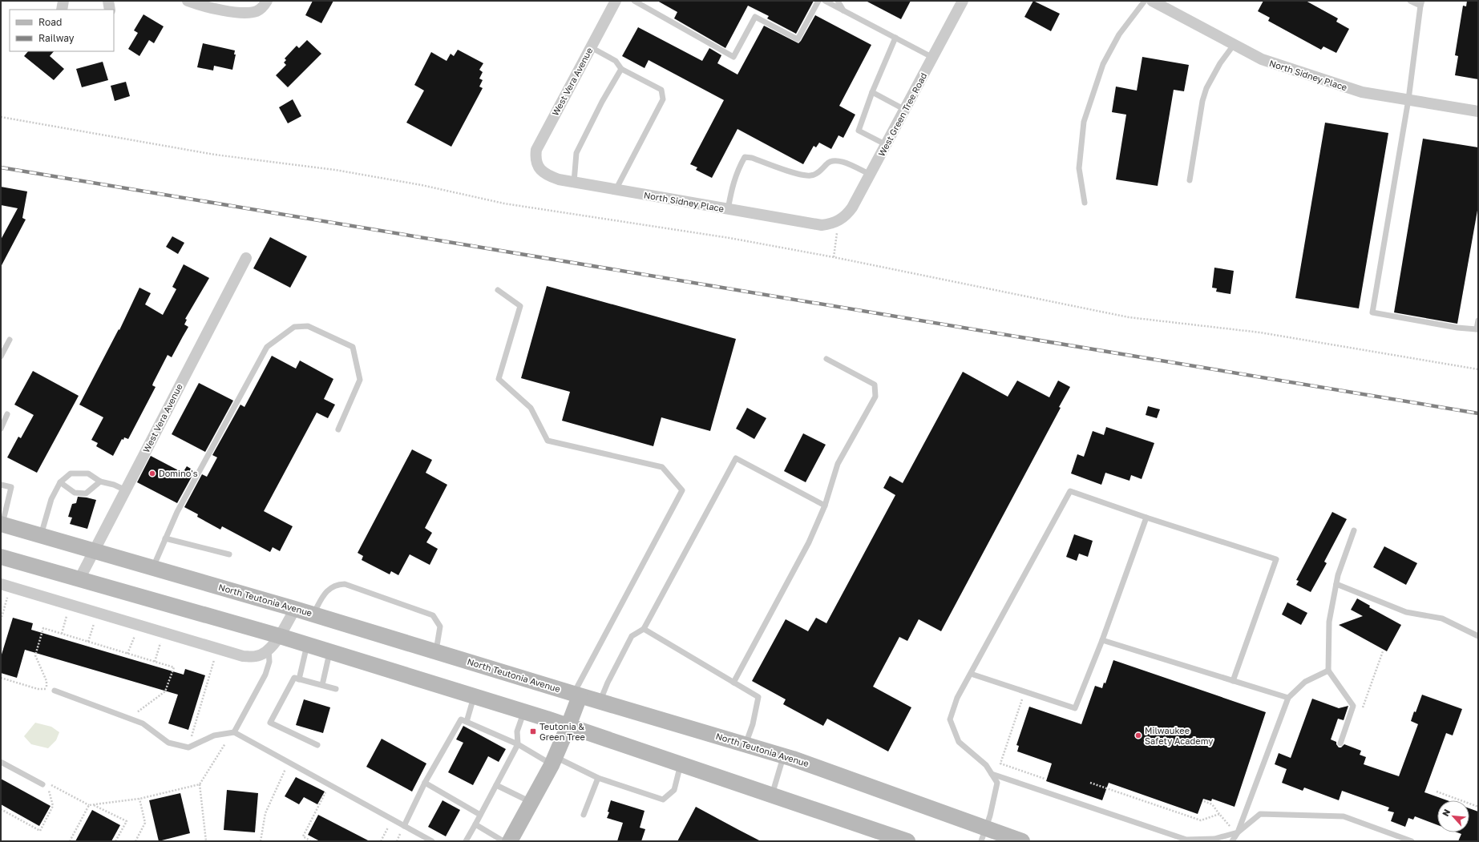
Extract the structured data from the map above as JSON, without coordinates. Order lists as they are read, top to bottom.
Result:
{
  "streets": {
    "main road": ["North Teutonia Avenue"],
    "street": ["North Sidney Place", "West Vera Avenue", "West Green Tree Road"]
  },
  "crossings": [
    ["North Sidney Place", "West Vera Avenue"],
    ["North Sidney Place", "West Green Tree Road"],
    ["West Vera Avenue", "North Teutonia Avenue"]
  ],
  "places": {
    "other": ["Domino's", "Milwaukee Safety Academy"],
    "transit": ["Teutonia & Green Tree"]
  },
  "legend": ["Road", "Railway"],
  "north": "top left"
}
